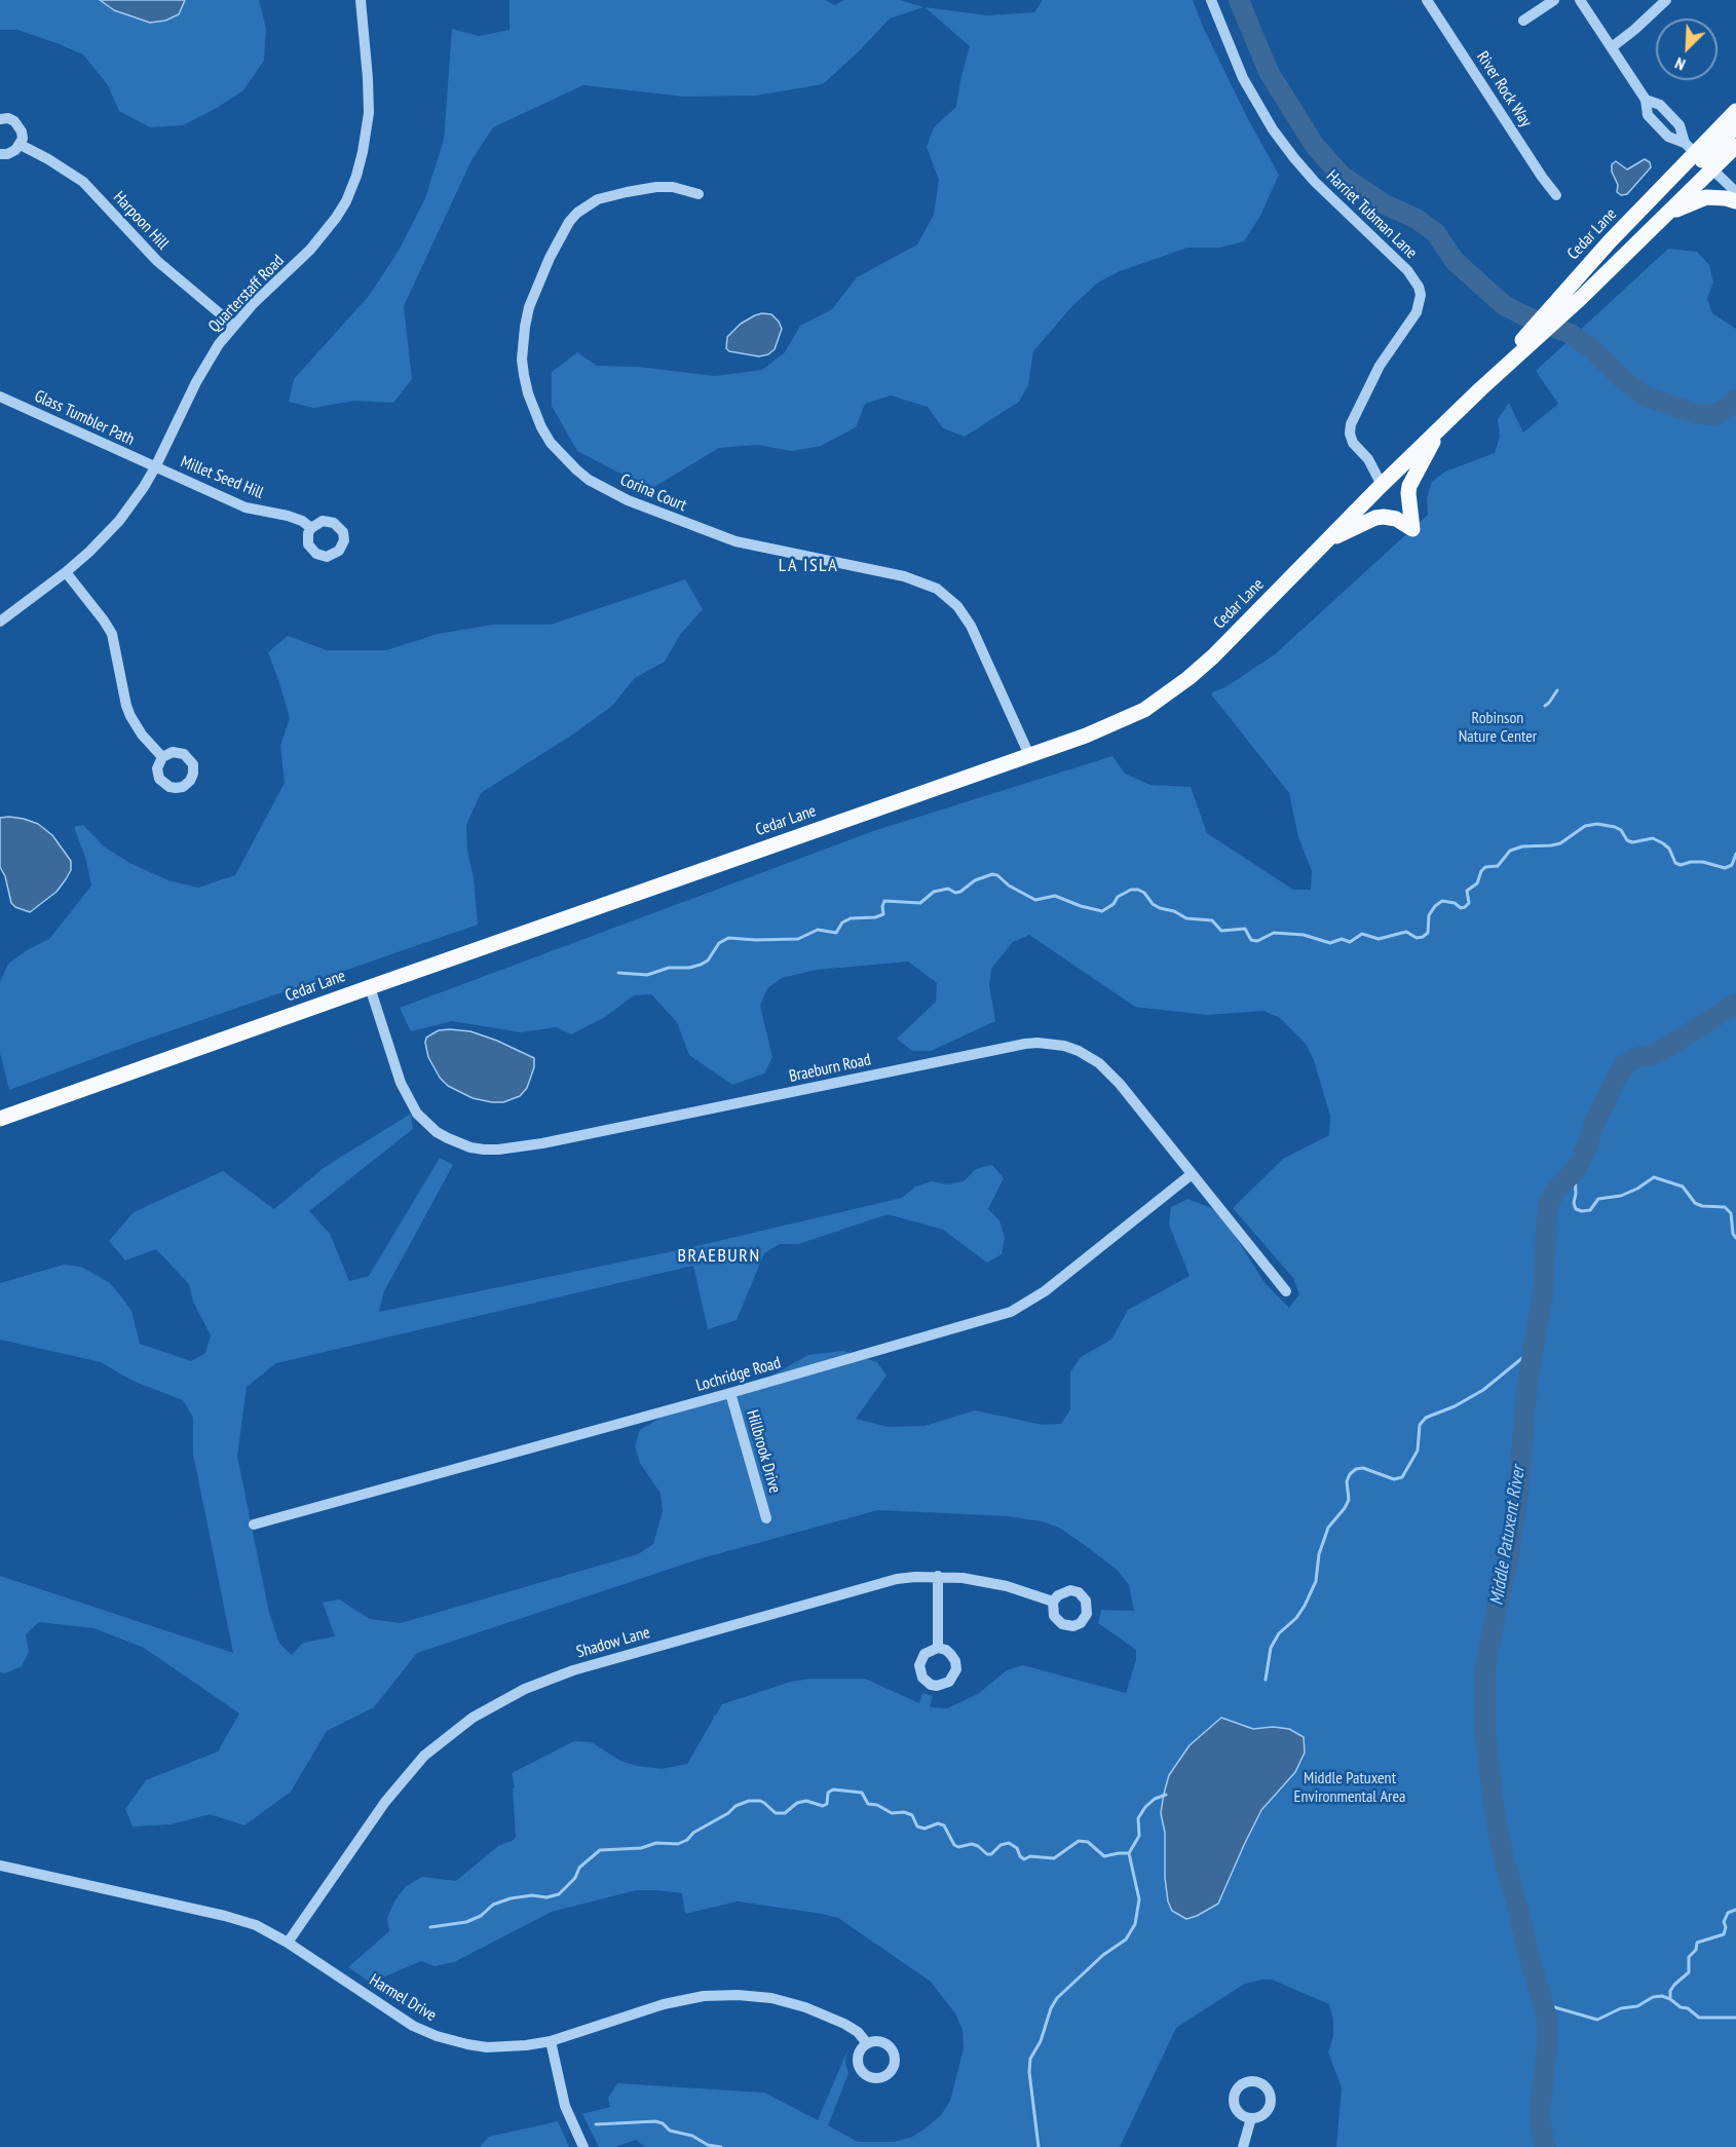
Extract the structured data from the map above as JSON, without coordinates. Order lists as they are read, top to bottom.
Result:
{
  "streets": {
    "main road": ["Cedar Lane"],
    "street": [
      "River Rock Way",
      "Harriet Tubman Lane",
      "Harpoon Hill",
      "Quarterstaff Road",
      "Glass Tumbler Path",
      "Millet Seed Hill",
      "Corina Court",
      "Braeburn Road",
      "Lochridge Road",
      "Hillbrook Drive",
      "Shadow Lane",
      "Harmel Drive"
    ]
  },
  "crossings": [
    ["Harriet Tubman Lane", "Cedar Lane"],
    ["Harpoon Hill", "Quarterstaff Road"],
    ["Cedar Lane", "Corina Court"],
    ["Cedar Lane", "Braeburn Road"],
    ["Quarterstaff Road", "Glass Tumbler Path"],
    ["Quarterstaff Road", "Millet Seed Hill"],
    ["Glass Tumbler Path", "Millet Seed Hill"],
    ["Braeburn Road", "Lochridge Road"],
    ["Lochridge Road", "Hillbrook Drive"],
    ["Shadow Lane", "Harmel Drive"]
  ],
  "districts": ["LA ISLA", "BRAEBURN"],
  "water": ["Middle Patuxent River"],
  "parks": ["Robinson Nature Center", "Middle Patuxent Environmental Area"],
  "north": "bottom left"
}
